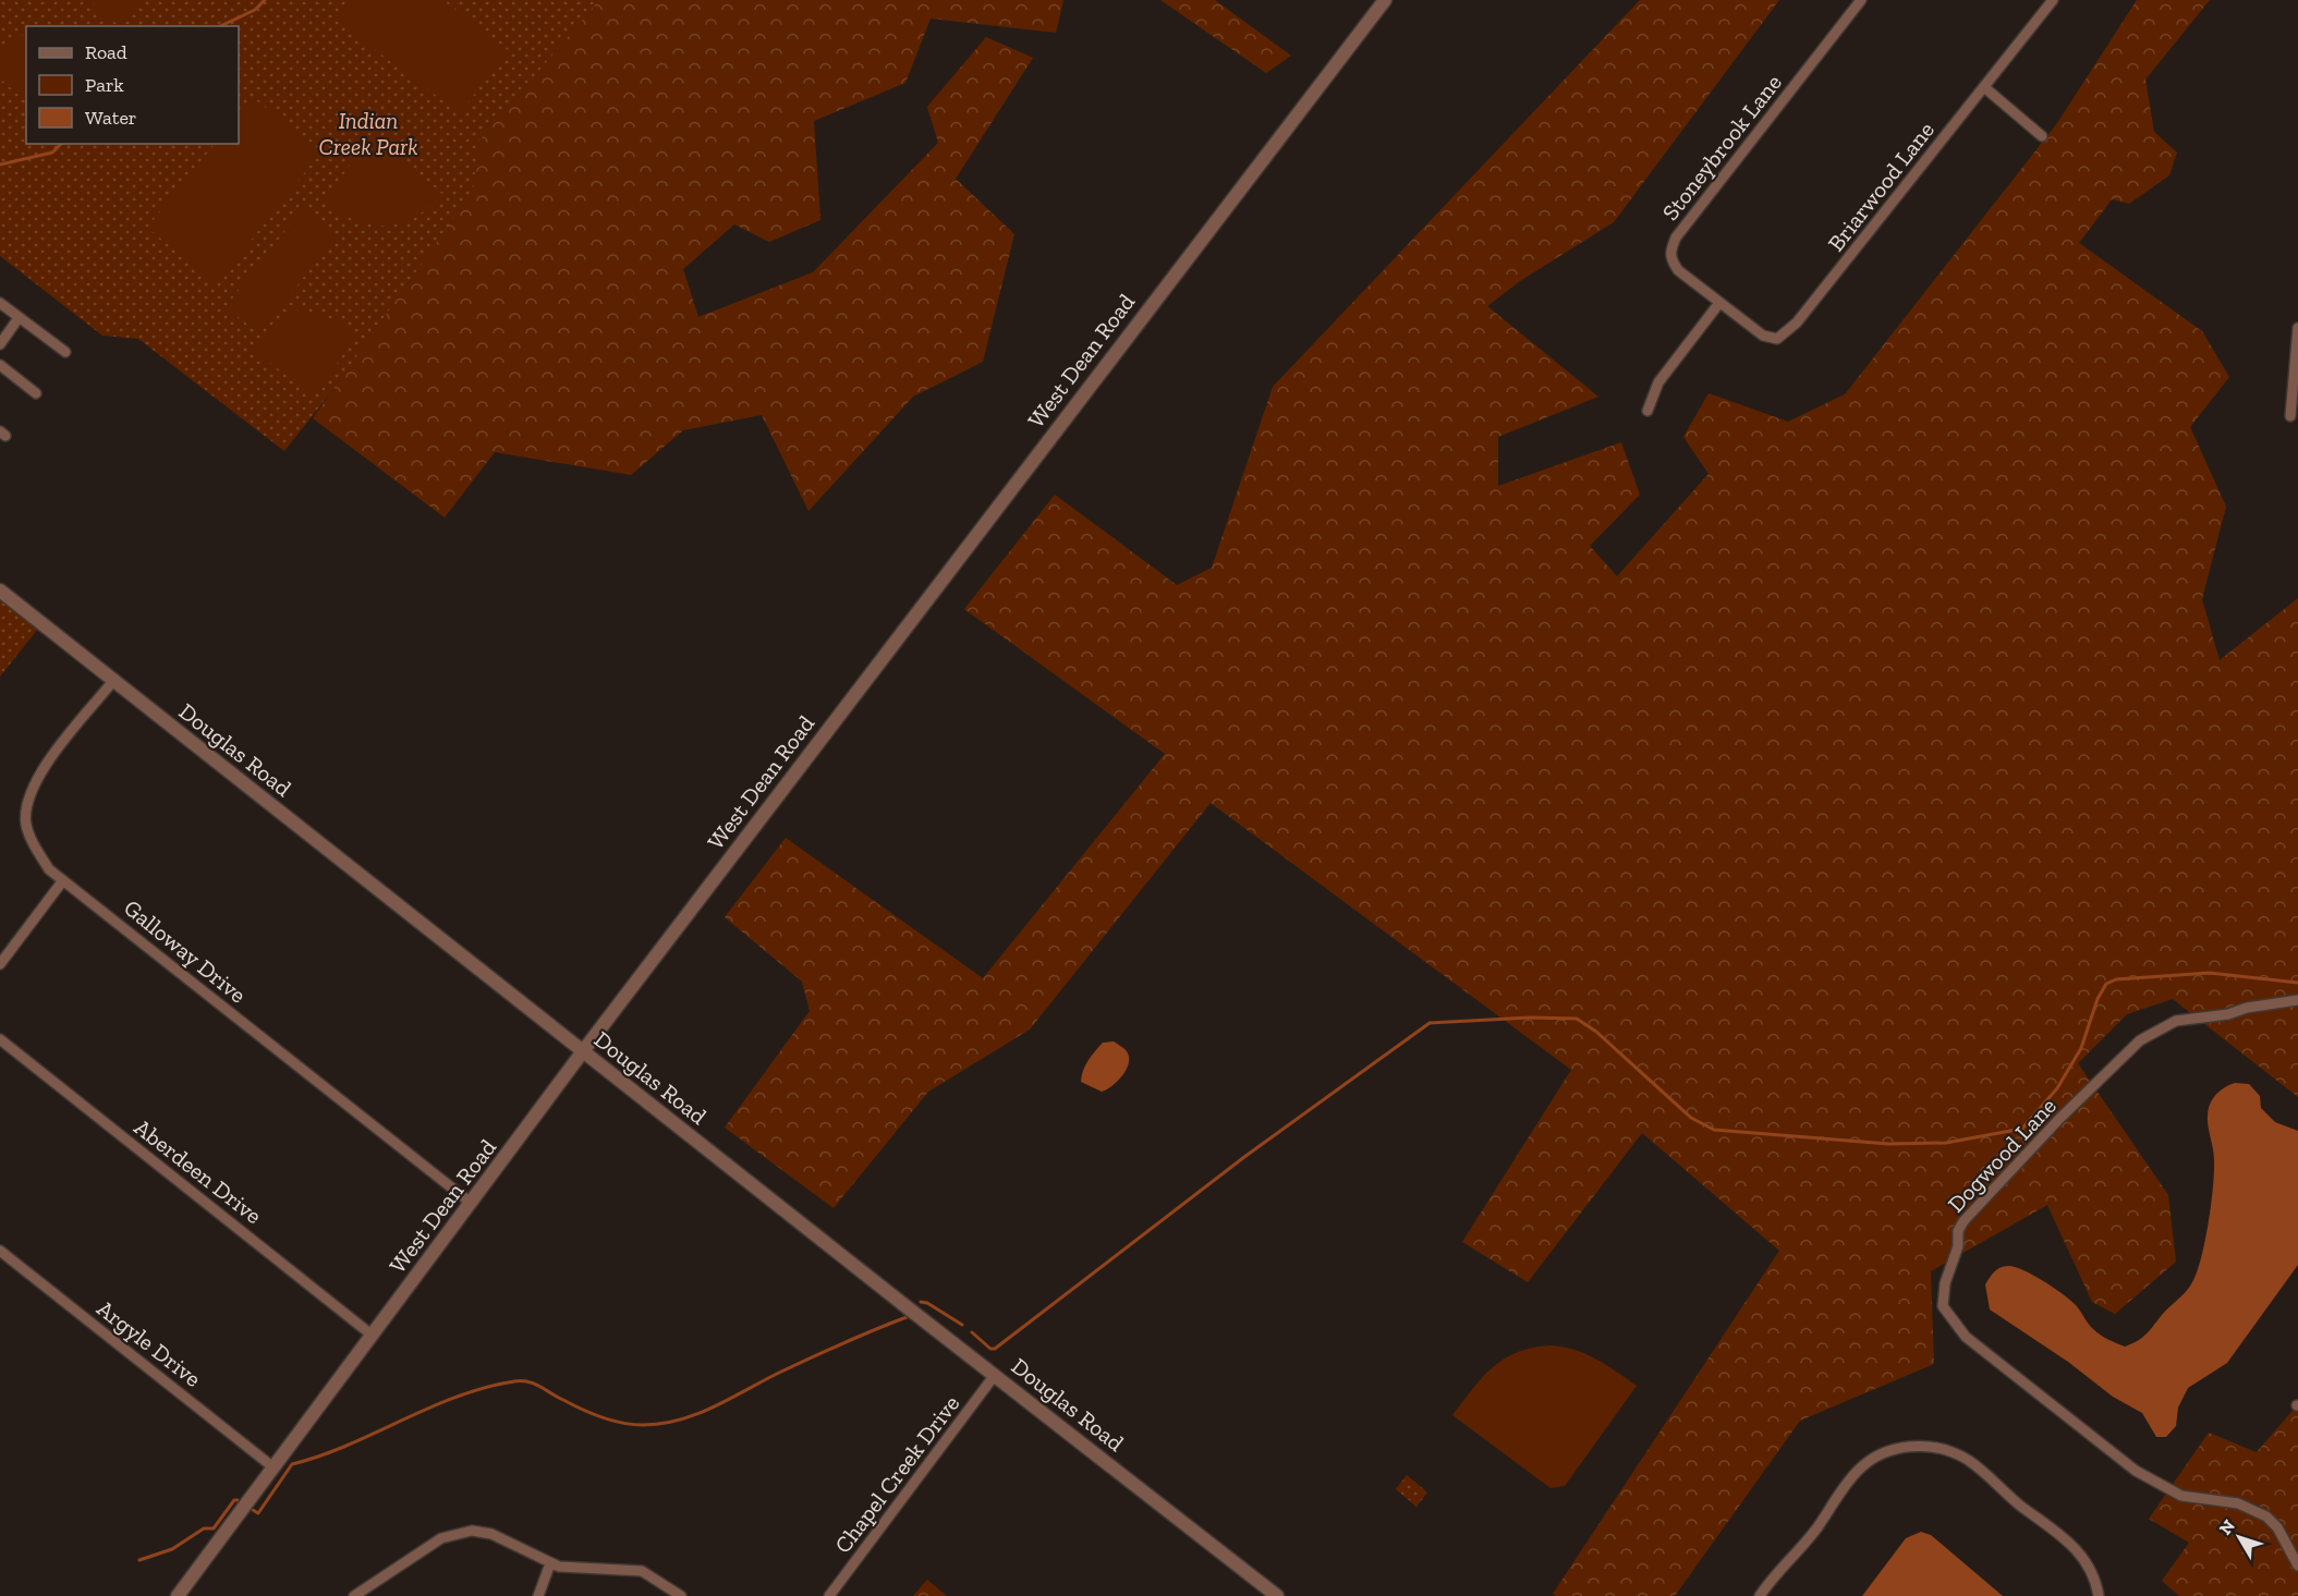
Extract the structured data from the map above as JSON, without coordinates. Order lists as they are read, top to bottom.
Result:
{
  "streets": {
    "street": [
      "Stoneybrook Lane",
      "Briarwood Lane",
      "West Dean Road",
      "Douglas Road",
      "Galloway Drive",
      "Dogwood Lane",
      "Aberdeen Drive",
      "Argyle Drive",
      "Chapel Creek Drive"
    ]
  },
  "crossings": [
    ["Stoneybrook Lane", "Briarwood Lane"],
    ["West Dean Road", "Douglas Road"],
    ["West Dean Road", "Galloway Drive"],
    ["West Dean Road", "Aberdeen Drive"],
    ["West Dean Road", "Argyle Drive"],
    ["Douglas Road", "Galloway Drive"],
    ["Douglas Road", "Chapel Creek Drive"]
  ],
  "parks": ["Indian Creek Park"],
  "legend": ["Road", "Park", "Water"],
  "north": "top left"
}
